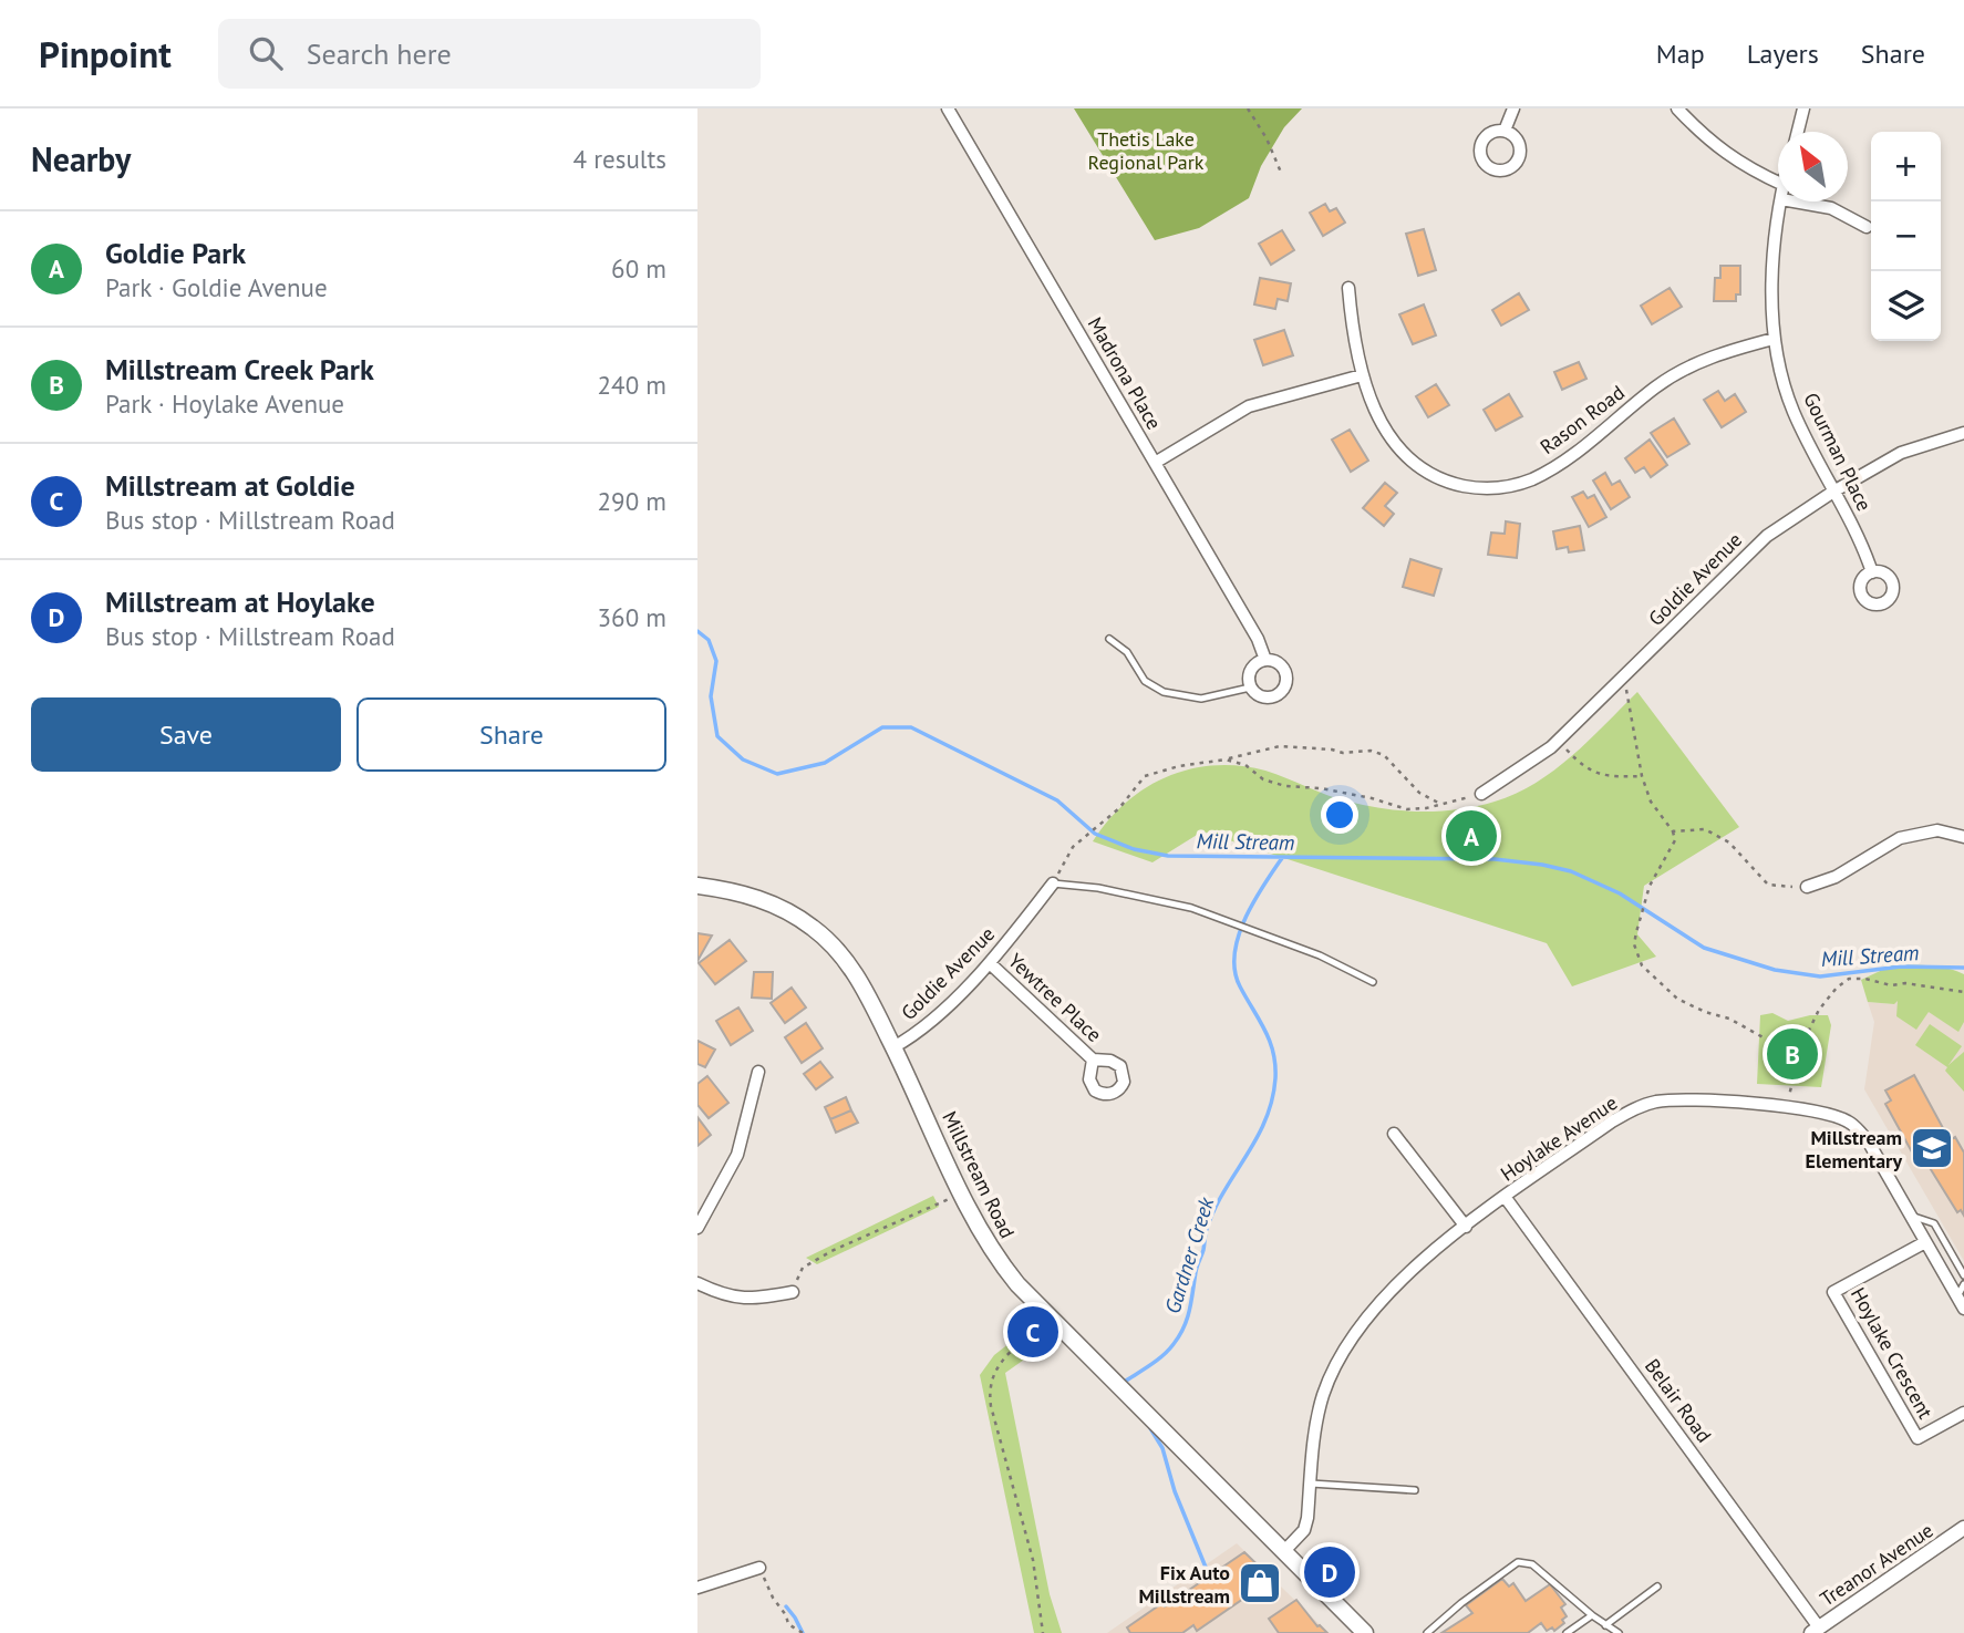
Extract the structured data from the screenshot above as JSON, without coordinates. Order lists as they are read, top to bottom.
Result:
{
  "streets": {
    "main road": ["Millstream Road"],
    "street": [
      "Madrona Place",
      "Rason Road",
      "Gourman Place",
      "Goldie Avenue",
      "Yewtree Place",
      "Hoylake Avenue",
      "Hoylake Crescent",
      "Belair Road",
      "Treanor Avenue"
    ]
  },
  "crossings": [
    ["Rason Road", "Gourman Place"],
    ["Gourman Place", "Goldie Avenue"],
    ["Goldie Avenue", "Yewtree Place"],
    ["Goldie Avenue", "Millstream Road"],
    ["Hoylake Avenue", "Millstream Road"],
    ["Hoylake Avenue", "Hoylake Crescent"],
    ["Hoylake Avenue", "Belair Road"],
    ["Belair Road", "Treanor Avenue"]
  ],
  "water": ["Mill Stream", "Gardner Creek"],
  "parks": ["Thetis Lake Regional Park"],
  "places": {
    "school or university": ["Millstream Elementary"],
    "shop": ["Fix Auto Millstream"]
  },
  "north": "top left",
  "page": {
    "header": "Pinpoint",
    "search": "Search here",
    "nav": ["Map", "Layers", "Share"],
    "heading": ["Nearby", "4 results"],
    "map_buttons": ["+", "−"],
    "list": [
      {
        "mark": "A",
        "name": "Goldie Park",
        "note": "Park · Goldie Avenue",
        "value": "60 m"
      },
      {
        "mark": "B",
        "name": "Millstream Creek Park",
        "note": "Park · Hoylake Avenue",
        "value": "240 m"
      },
      {
        "mark": "C",
        "name": "Millstream at Goldie",
        "note": "Bus stop · Millstream Road",
        "value": "290 m"
      },
      {
        "mark": "D",
        "name": "Millstream at Hoylake",
        "note": "Bus stop · Millstream Road",
        "value": "360 m"
      }
    ],
    "buttons": ["Save", "Share"],
    "pins": [
      "A",
      "B",
      "C",
      "D"
    ]
  }
}
